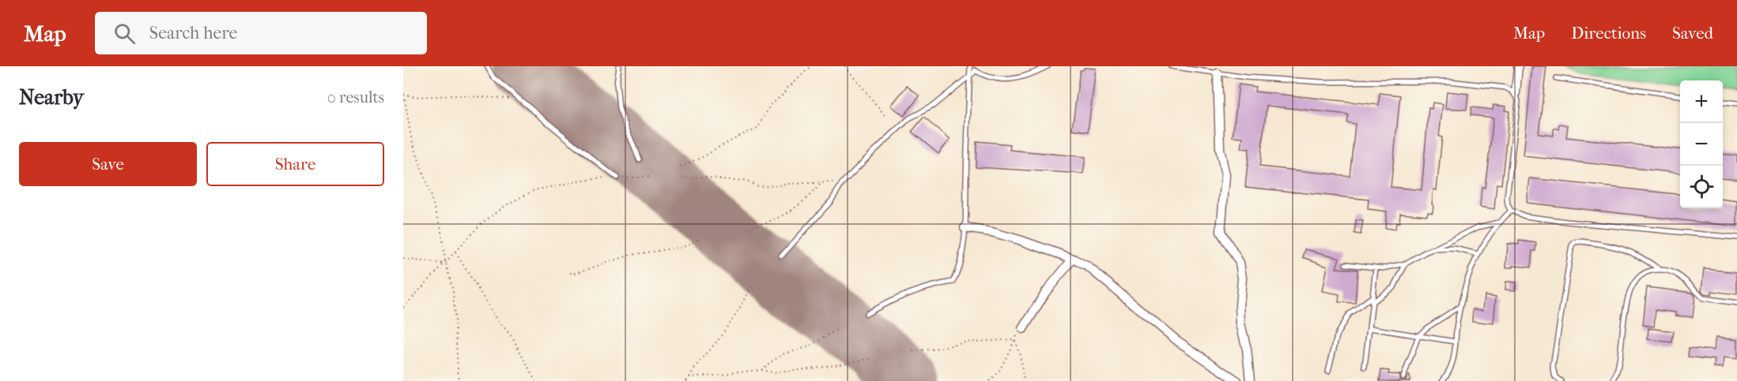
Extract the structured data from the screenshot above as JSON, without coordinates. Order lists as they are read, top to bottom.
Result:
{
  "page": {
    "header": "Map",
    "search": "Search here",
    "nav": ["Map", "Directions", "Saved"],
    "heading": ["Nearby", "0 results"],
    "map_buttons": ["+", "−"],
    "buttons": ["Save", "Share"]
  }
}
